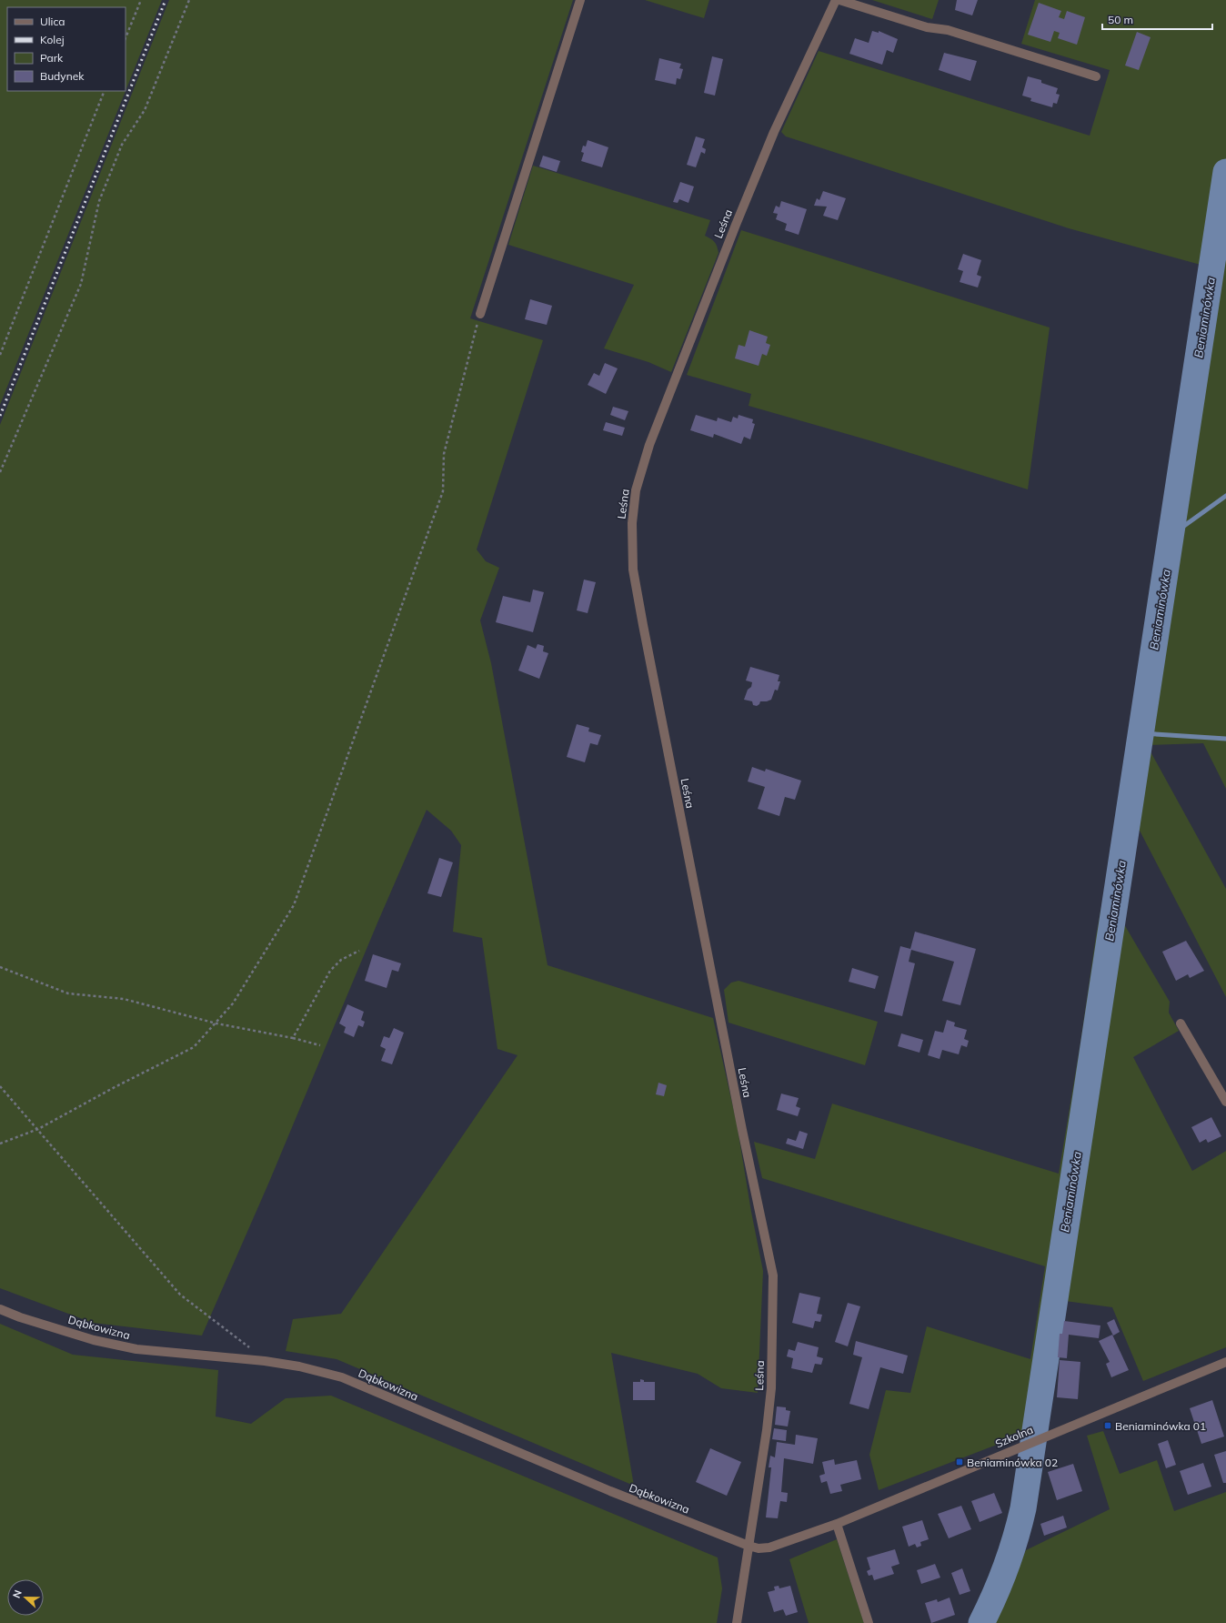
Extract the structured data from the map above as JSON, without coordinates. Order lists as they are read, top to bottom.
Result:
{
  "streets": {
    "street": ["Leśna", "Dąbkowizna", "Szkolna"]
  },
  "crossings": [
    ["Leśna", "Dąbkowizna"],
    ["Leśna", "Szkolna"],
    ["Dąbkowizna", "Szkolna"]
  ],
  "water": ["Beniaminówka"],
  "places": {
    "transit": ["Beniaminówka 01", "Beniaminówka 02"]
  },
  "legend": [
    "Ulica",
    "Kolej",
    "Park",
    "Budynek"
  ],
  "scale_bar": "50 m",
  "north": "left"
}
